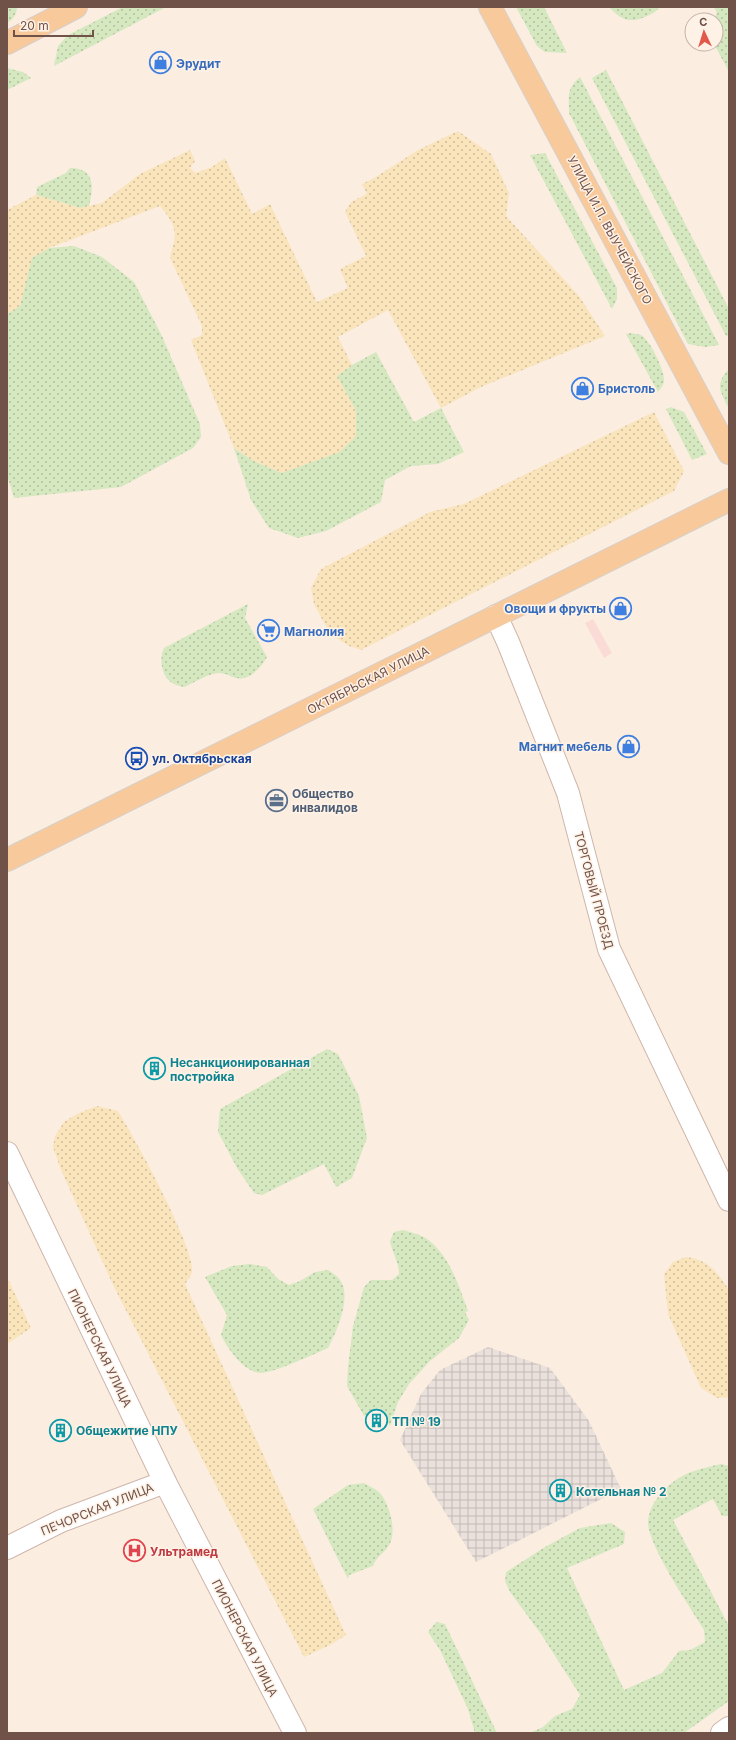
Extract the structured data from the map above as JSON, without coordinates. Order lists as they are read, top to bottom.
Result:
{
  "streets": {
    "main road": ["УЛИЦА И.П. ВЫУЧЕЙСКОГО", "ОКТЯБРЬСКАЯ УЛИЦА"],
    "street": ["ТОРГОВЫЙ ПРОЕЗД", "ПИОНЕРСКАЯ УЛИЦА", "ПЕЧОРСКАЯ УЛИЦА"]
  },
  "crossings": [
    ["ОКТЯБРЬСКАЯ УЛИЦА", "ТОРГОВЫЙ ПРОЕЗД"],
    ["ПИОНЕРСКАЯ УЛИЦА", "ПЕЧОРСКАЯ УЛИЦА"]
  ],
  "places": {
    "shop": [
      "Эрудит",
      "Бристоль",
      "Овощи и фрукты",
      "Магнит мебель"
    ],
    "supermarket": ["Магнолия"],
    "bus stop": ["ул. Октябрьская"],
    "office": ["Общество инвалидов"],
    "building": [
      "Несанкционированная постройка",
      "ТП № 19",
      "Общежитие НПУ",
      "Котельная № 2"
    ],
    "hospital": ["Ультрамед"]
  },
  "scale_bar": "20 m",
  "north": "top"
}
